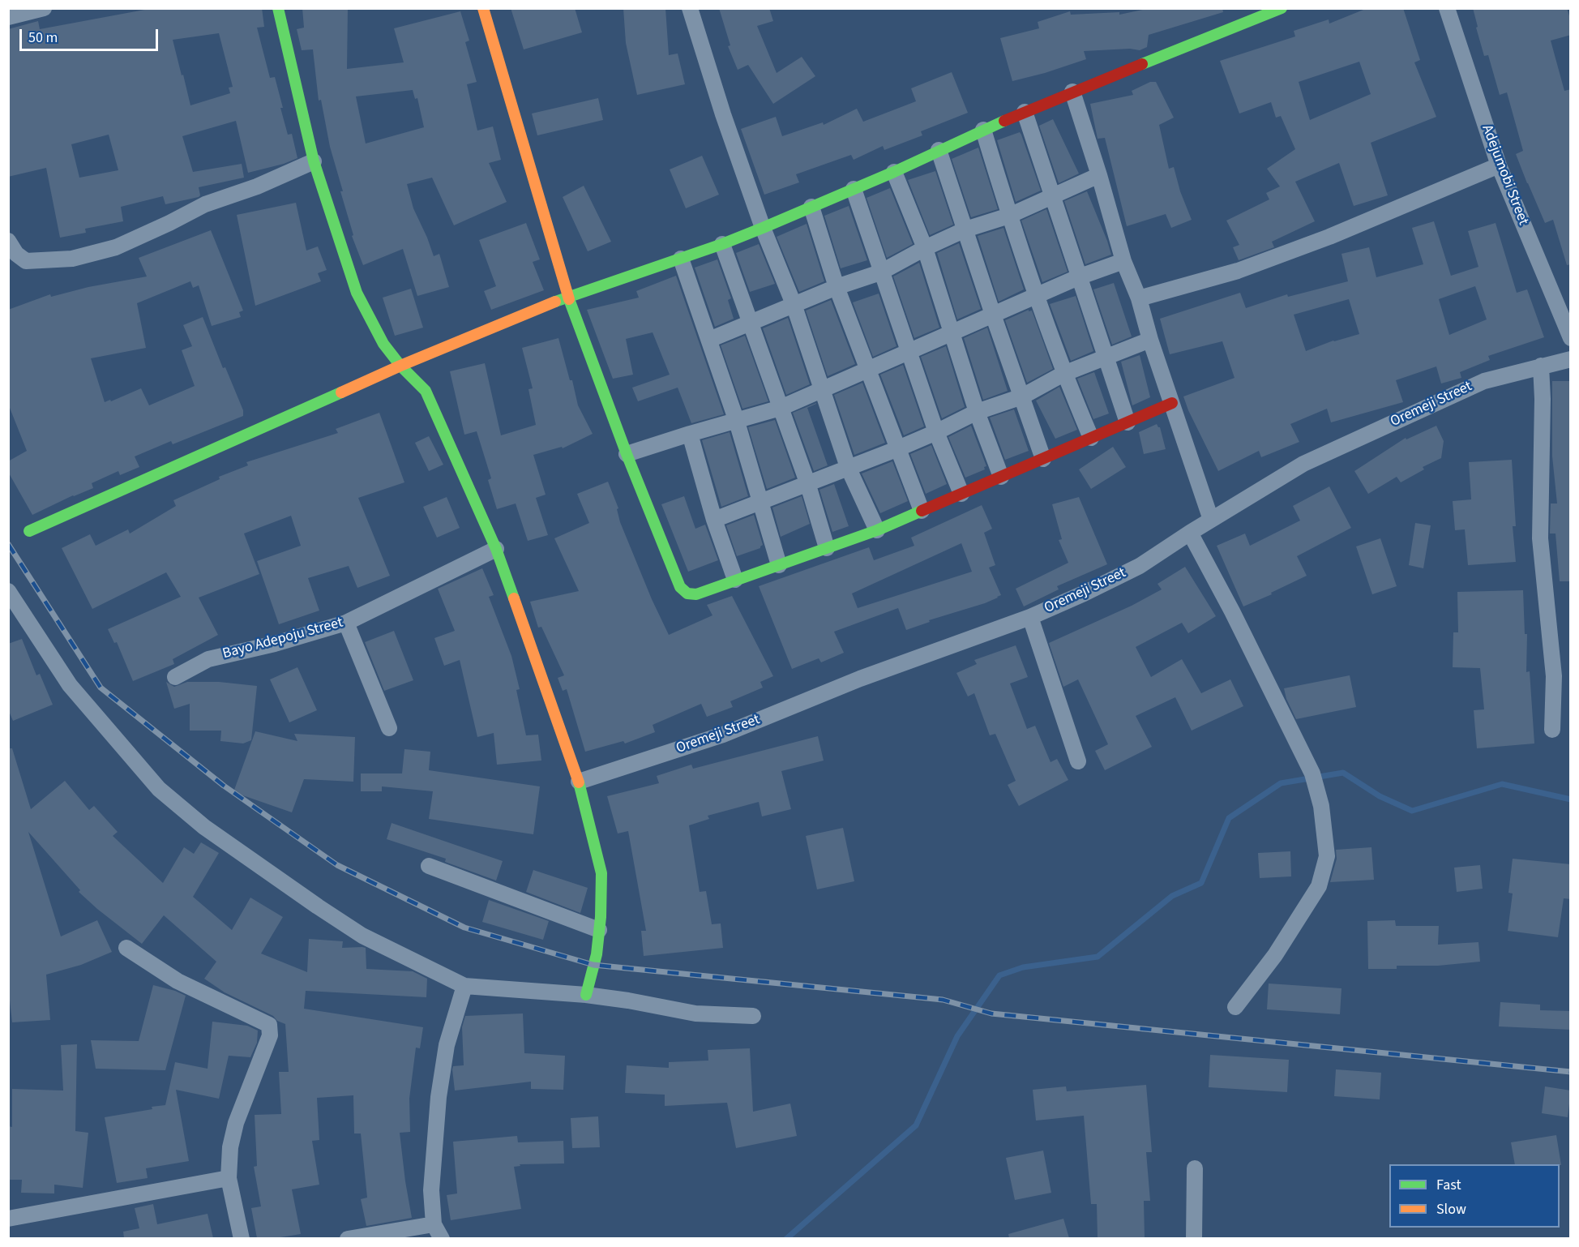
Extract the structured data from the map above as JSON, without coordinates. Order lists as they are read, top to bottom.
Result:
{
  "streets": {
    "street": ["Adejumobi Street", "Oremeji Street", "Bayo Adepoju Street"]
  },
  "legend": ["Fast", "Slow"],
  "scale_bar": "50 m"
}
